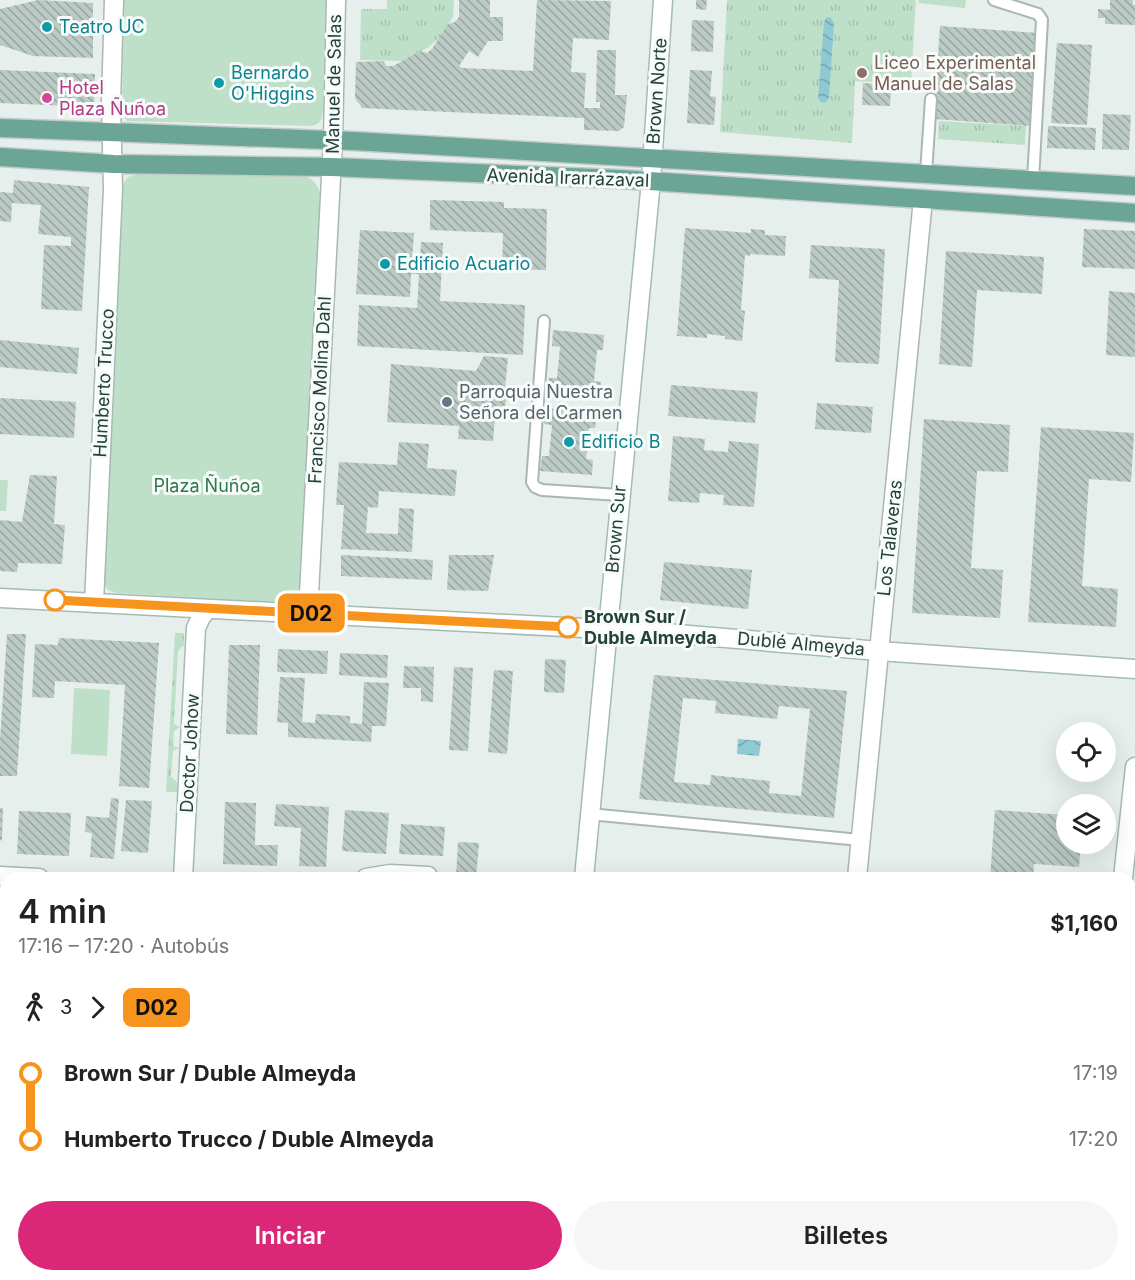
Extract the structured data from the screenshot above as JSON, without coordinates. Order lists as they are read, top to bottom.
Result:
{
  "streets": {
    "main road": ["Avenida Irarrázaval"],
    "street": [
      "Manuel de Salas",
      "Brown Norte",
      "Humberto Trucco",
      "Francisco Molina Dahl",
      "Brown Sur",
      "Los Talaveras",
      "Dublé Almeyda",
      "Doctor Johow"
    ]
  },
  "crossings": [
    ["Manuel de Salas", "Avenida Irarrázaval"],
    ["Manuel de Salas", "Francisco Molina Dahl"],
    ["Brown Norte", "Avenida Irarrázaval"],
    ["Brown Norte", "Brown Sur"],
    ["Avenida Irarrázaval", "Humberto Trucco"],
    ["Avenida Irarrázaval", "Francisco Molina Dahl"],
    ["Avenida Irarrázaval", "Brown Sur"],
    ["Avenida Irarrázaval", "Los Talaveras"],
    ["Humberto Trucco", "Dublé Almeyda"],
    ["Francisco Molina Dahl", "Dublé Almeyda"],
    ["Brown Sur", "Dublé Almeyda"],
    ["Los Talaveras", "Dublé Almeyda"],
    ["Dublé Almeyda", "Doctor Johow"]
  ],
  "parks": ["Plaza Ñuñoa"],
  "places": [
    "Teatro UC",
    "Liceo Experimental Manuel de Salas",
    "Bernardo O'Higgins",
    "Hotel Plaza Ñuñoa",
    "Edificio Acuario",
    "Parroquia Nuestra Señora del Carmen",
    "Edificio B",
    "Brown Sur / Duble Almeyda"
  ],
  "lines": ["bus line D02"],
  "page": {
    "on_map": "D02",
    "heading": ["4 min", "17:16 – 17:20 · Autobús", "$1,160"],
    "legs": ["3", "D02"],
    "list": [
      {
        "name": "Brown Sur / Duble Almeyda",
        "value": "17:19"
      },
      {
        "name": "Humberto Trucco / Duble Almeyda",
        "value": "17:20"
      }
    ],
    "buttons": ["Iniciar", "Billetes"]
  }
}
